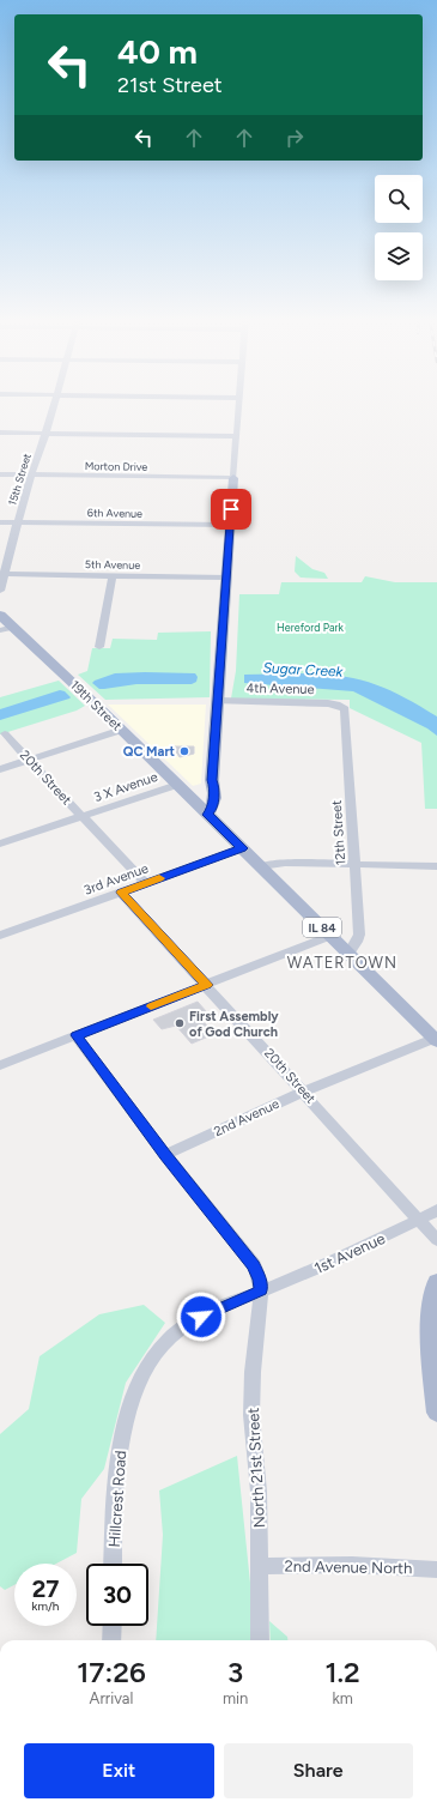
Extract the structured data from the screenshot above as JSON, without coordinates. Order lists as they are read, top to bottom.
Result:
{
  "streets": {
    "main road": ["19th Street", "IL 84"],
    "street": [
      "Morton Drive",
      "15th Street",
      "6th Avenue",
      "5th Avenue",
      "4th Avenue",
      "20th Street",
      "3 X Avenue",
      "12th Street",
      "3rd Avenue",
      "2nd Avenue",
      "1st Avenue",
      "North 21st Street",
      "Hillcrest Road",
      "2nd Avenue North"
    ]
  },
  "crossings": [
    ["Morton Drive", "15th Street"],
    ["15th Street", "6th Avenue"],
    ["15th Street", "5th Avenue"],
    ["4th Avenue", "12th Street"],
    ["19th Street", "3 X Avenue"],
    ["19th Street", "12th Street"],
    ["19th Street", "3rd Avenue"],
    ["19th Street", "2nd Avenue"],
    ["20th Street", "3 X Avenue"],
    ["20th Street", "3rd Avenue"],
    ["20th Street", "2nd Avenue"],
    ["20th Street", "1st Avenue"],
    ["1st Avenue", "North 21st Street"],
    ["1st Avenue", "Hillcrest Road"],
    ["North 21st Street", "Hillcrest Road"],
    ["North 21st Street", "2nd Avenue North"]
  ],
  "districts": ["WATERTOWN"],
  "water": ["Sugar Creek"],
  "parks": ["Hereford Park"],
  "places": ["QC Mart", "First Assembly of God Church"],
  "page": {
    "turn": ["40 m", "21st Street"],
    "speed": "27 km/h",
    "limit": "30",
    "eta": [
      "17:26",
      "Arrival",
      "3",
      "min",
      "1.2",
      "km"
    ],
    "buttons": ["Exit", "Share"]
  }
}
